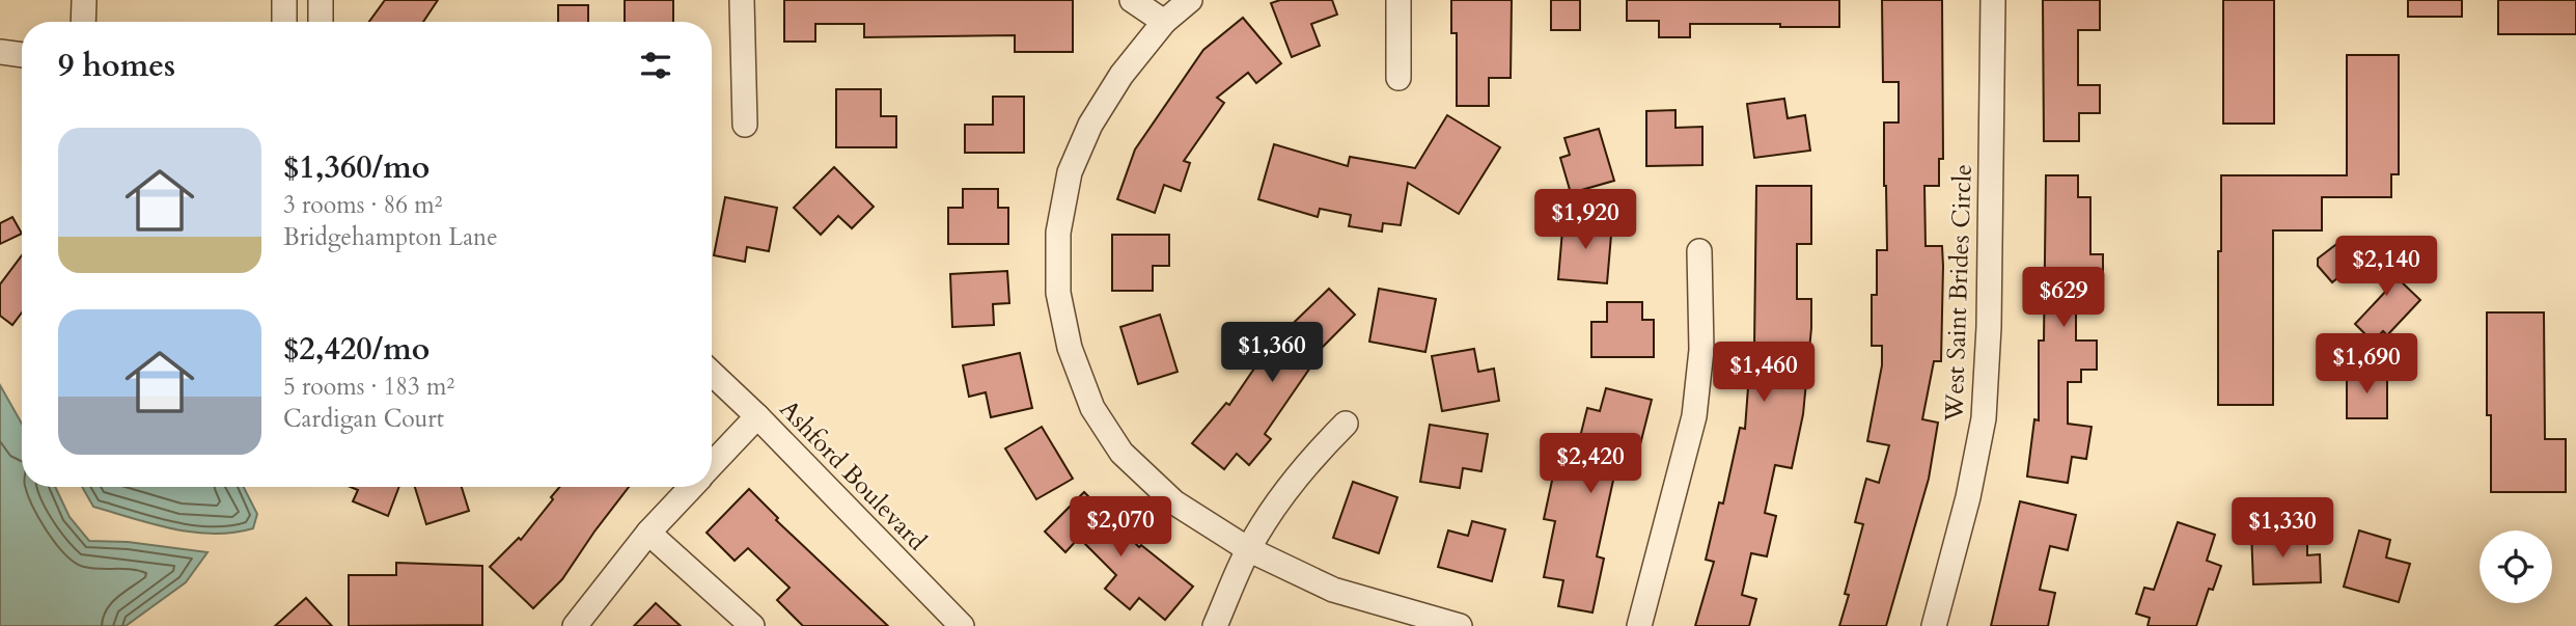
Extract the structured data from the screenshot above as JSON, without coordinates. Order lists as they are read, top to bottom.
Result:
{
  "streets": {
    "street": ["West Saint Brides Circle", "Ashford Boulevard"]
  },
  "page": {
    "heading": "9 homes",
    "list": [
      {
        "name": "$1,360/mo",
        "note": "3 rooms · 86 m² · Bridgehampton Lane"
      },
      {
        "name": "$2,420/mo",
        "note": "5 rooms · 183 m² · Cardigan Court"
      }
    ],
    "price": [
      "$1,920",
      "$2,140",
      "$629",
      "$1,360",
      "$1,690",
      "$1,460",
      "$2,420",
      "$2,070",
      "$1,330"
    ]
  }
}
